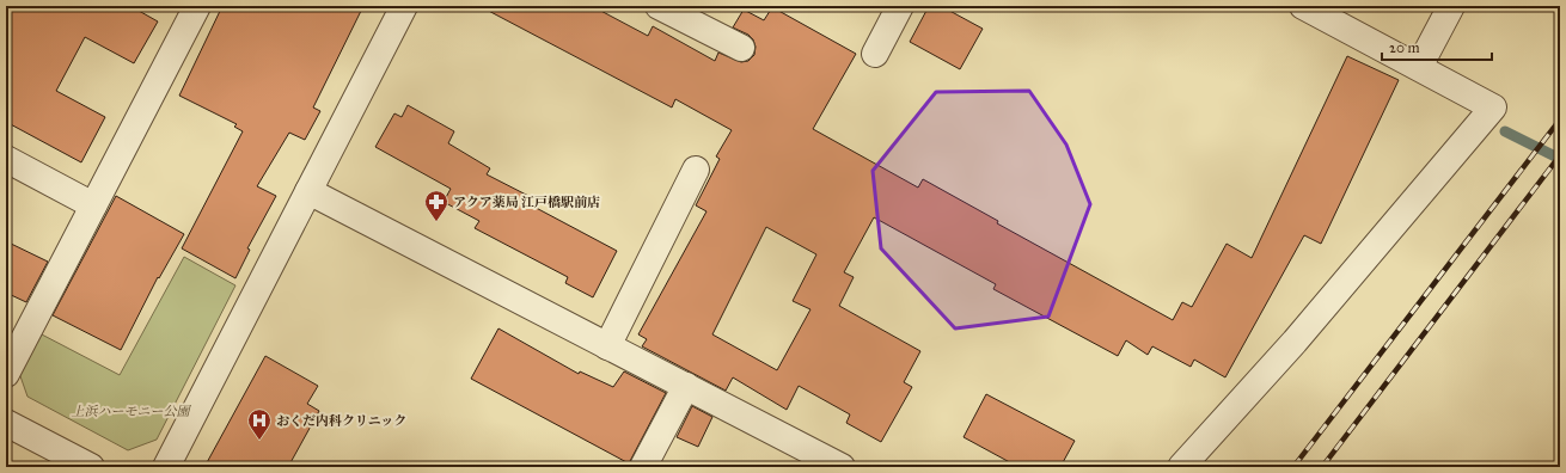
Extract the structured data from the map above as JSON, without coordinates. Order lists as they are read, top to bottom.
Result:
{
  "parks": ["上浜ハーモニー公園"],
  "places": {
    "pharmacy": ["アクア薬局 江戸橋駅前店"],
    "hospital": ["おくだ内科クリニック"]
  },
  "scale_bar": "20 m"
}
